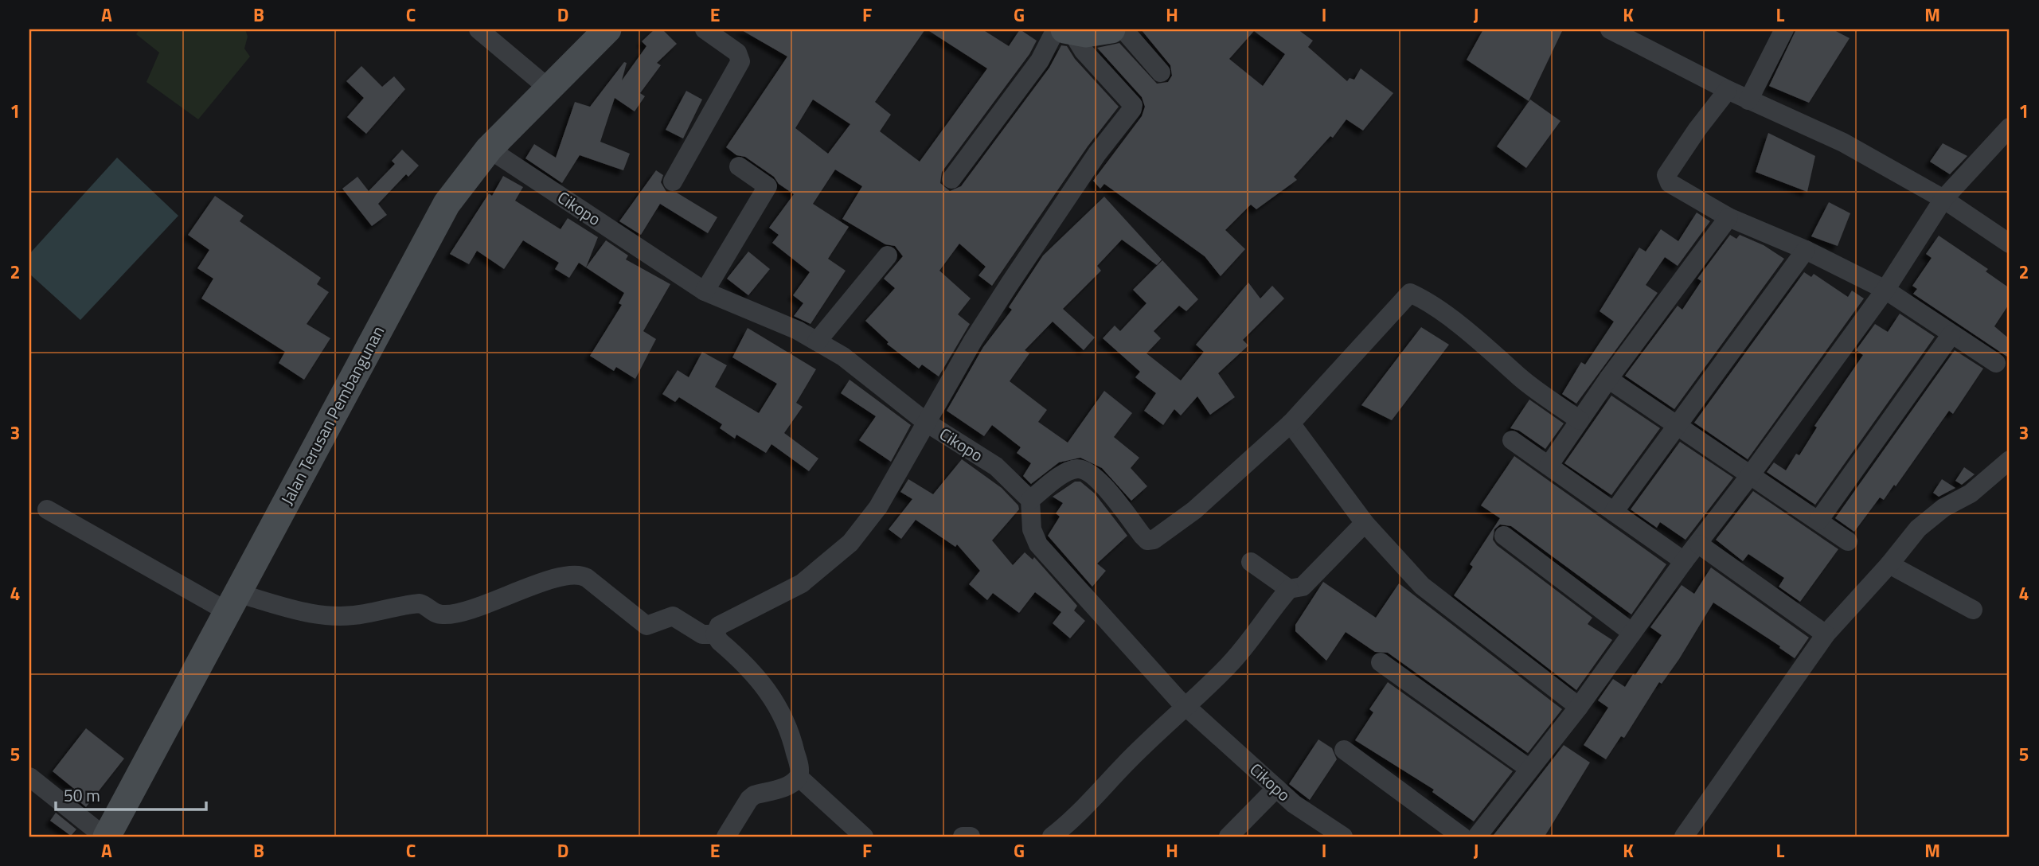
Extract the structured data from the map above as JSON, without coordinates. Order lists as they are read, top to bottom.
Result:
{
  "streets": {
    "street": ["Cikopo", "Jalan Terusan Pembangunan"]
  },
  "crossings": [
    ["Cikopo", "Jalan Terusan Pembangunan"]
  ],
  "scale_bar": "50 m",
  "grid": {
    "columns": [
      "A",
      "B",
      "C",
      "D",
      "E",
      "F",
      "G",
      "H",
      "I",
      "J",
      "K",
      "L",
      "M"
    ],
    "rows": [
      "1",
      "2",
      "3",
      "4",
      "5"
    ]
  }
}
